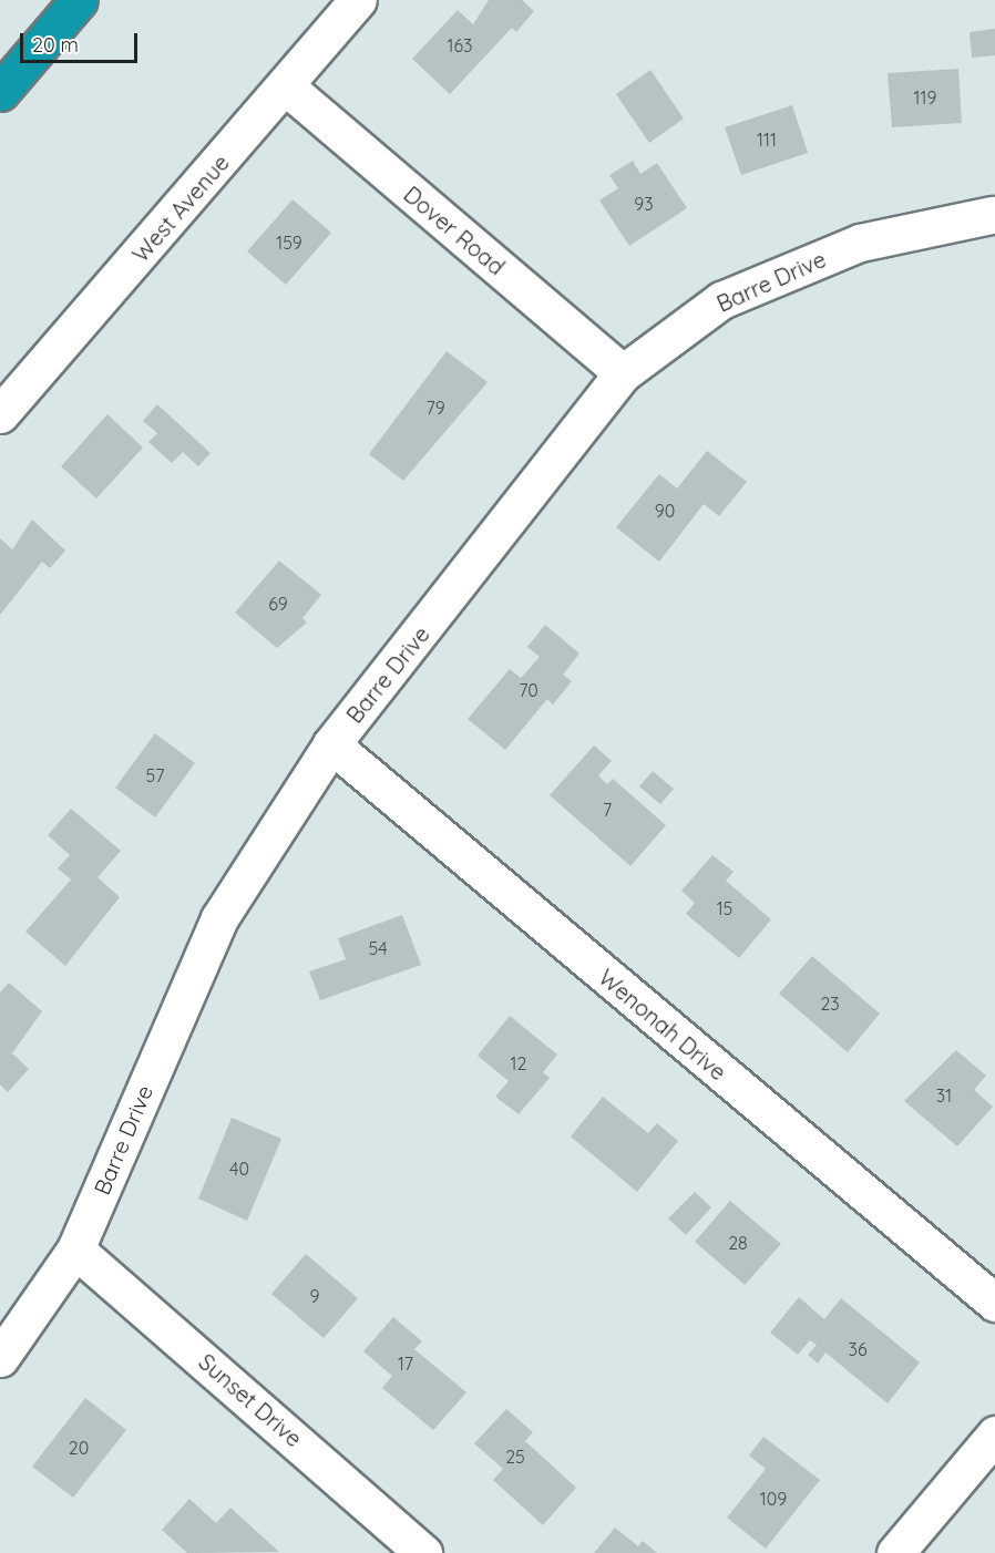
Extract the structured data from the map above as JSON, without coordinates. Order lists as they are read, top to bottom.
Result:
{
  "streets": {
    "street": [
      "West Avenue",
      "Dover Road",
      "Barre Drive",
      "Wenonah Drive",
      "Sunset Drive"
    ]
  },
  "crossings": [
    ["West Avenue", "Dover Road"],
    ["Dover Road", "Barre Drive"],
    ["Barre Drive", "Wenonah Drive"],
    ["Barre Drive", "Sunset Drive"]
  ],
  "house_numbers": [
    "163",
    "119",
    "111",
    "93",
    "159",
    "79",
    "90",
    "69",
    "70",
    "57",
    "7",
    "15",
    "54",
    "23",
    "12",
    "31",
    "40",
    "28",
    "9",
    "36",
    "17",
    "20",
    "25",
    "109"
  ],
  "scale_bar": "20 m"
}
